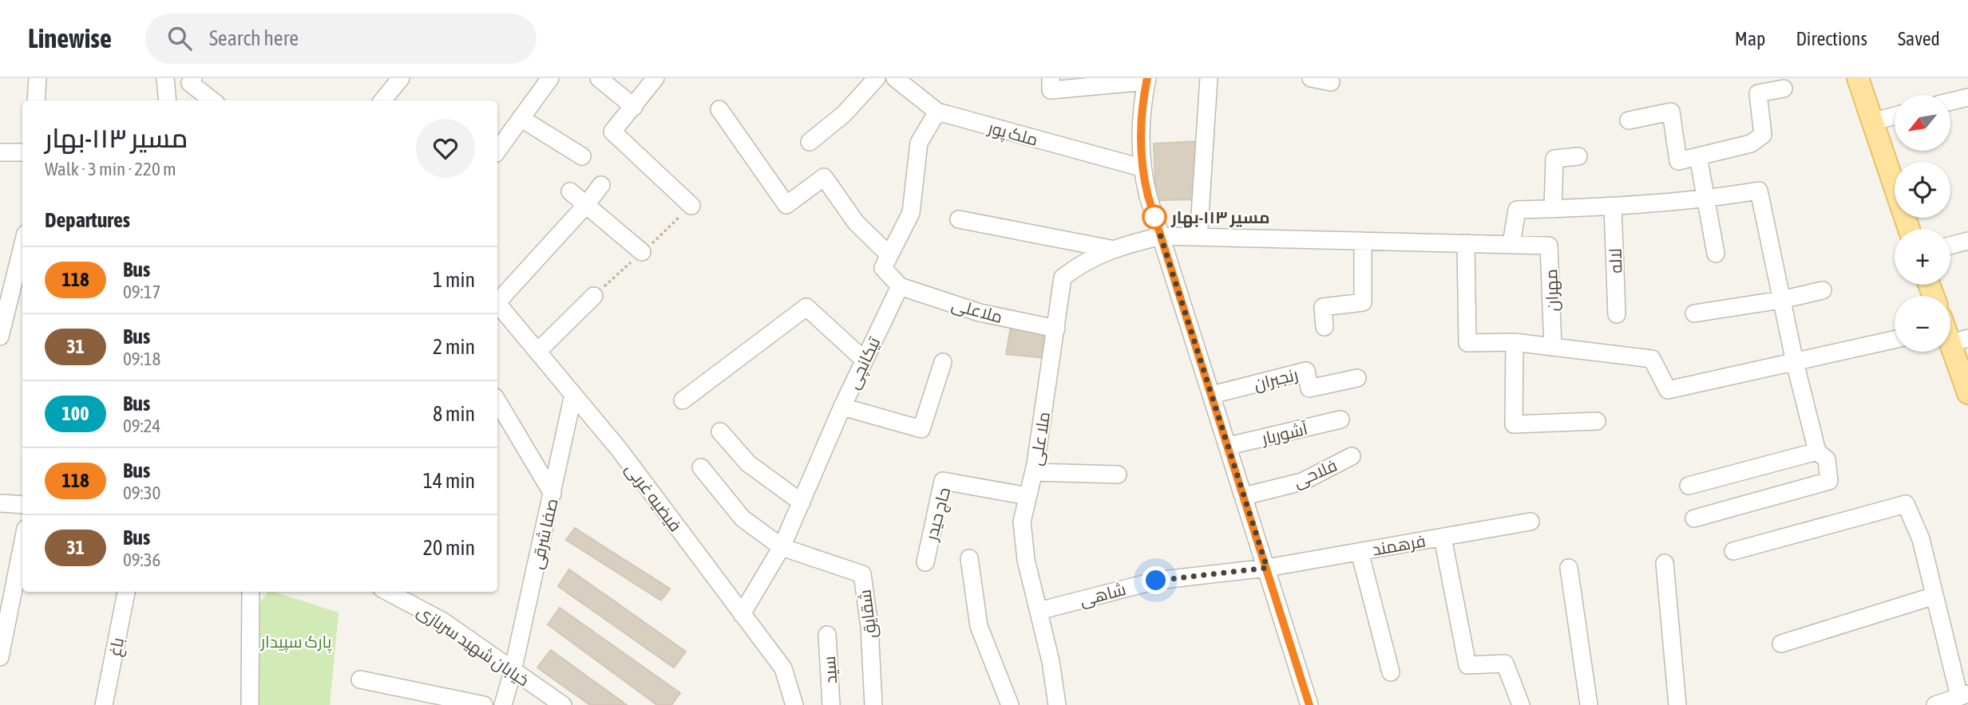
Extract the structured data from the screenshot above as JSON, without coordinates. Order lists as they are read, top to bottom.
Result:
{
  "streets": {
    "street": [
      "ملک پور",
      "لاله",
      "مهران",
      "ملاعلی",
      "تیکانچی",
      "رنجبران",
      "آشوربار",
      "ملا علی",
      "فلاحی",
      "فیضیه غربی",
      "حاج حیدر",
      "صفا شرقی",
      "فرهمند",
      "شاهی",
      "شقایق",
      "خیابان شهید سربازی",
      "باغ",
      "سید"
    ]
  },
  "crossings": [
    ["مهران", "ملا علی"],
    ["ملاعلی", "تیکانچی"],
    ["ملاعلی", "ملا علی"],
    ["تیکانچی", "فیضیه غربی"],
    ["تیکانچی", "شقایق"],
    ["ملا علی", "حاج حیدر"],
    ["ملا علی", "شاهی"],
    ["فیضیه غربی", "صفا شرقی"],
    ["صفا شرقی", "خیابان شهید سربازی"],
    ["فرهمند", "شاهی"]
  ],
  "parks": ["پارک سپیدار"],
  "places": ["مسیر ۱۱۳-بهار"],
  "lines": ["bus line 118"],
  "north": "bottom left",
  "page": {
    "header": "Linewise",
    "search": "Search here",
    "nav": ["Map", "Directions", "Saved"],
    "map_buttons": ["+", "−"],
    "heading": [
      ["مسیر ۱۱۳-بهار", "Walk · 3 min · 220 m"],
      "Departures"
    ],
    "list": [
      {
        "mark": "118",
        "name": "Bus",
        "note": "09:17",
        "value": "1 min"
      },
      {
        "mark": "31",
        "name": "Bus",
        "note": "09:18",
        "value": "2 min"
      },
      {
        "mark": "100",
        "name": "Bus",
        "note": "09:24",
        "value": "8 min"
      },
      {
        "mark": "118",
        "name": "Bus",
        "note": "09:30",
        "value": "14 min"
      },
      {
        "mark": "31",
        "name": "Bus",
        "note": "09:36",
        "value": "20 min"
      }
    ]
  }
}
